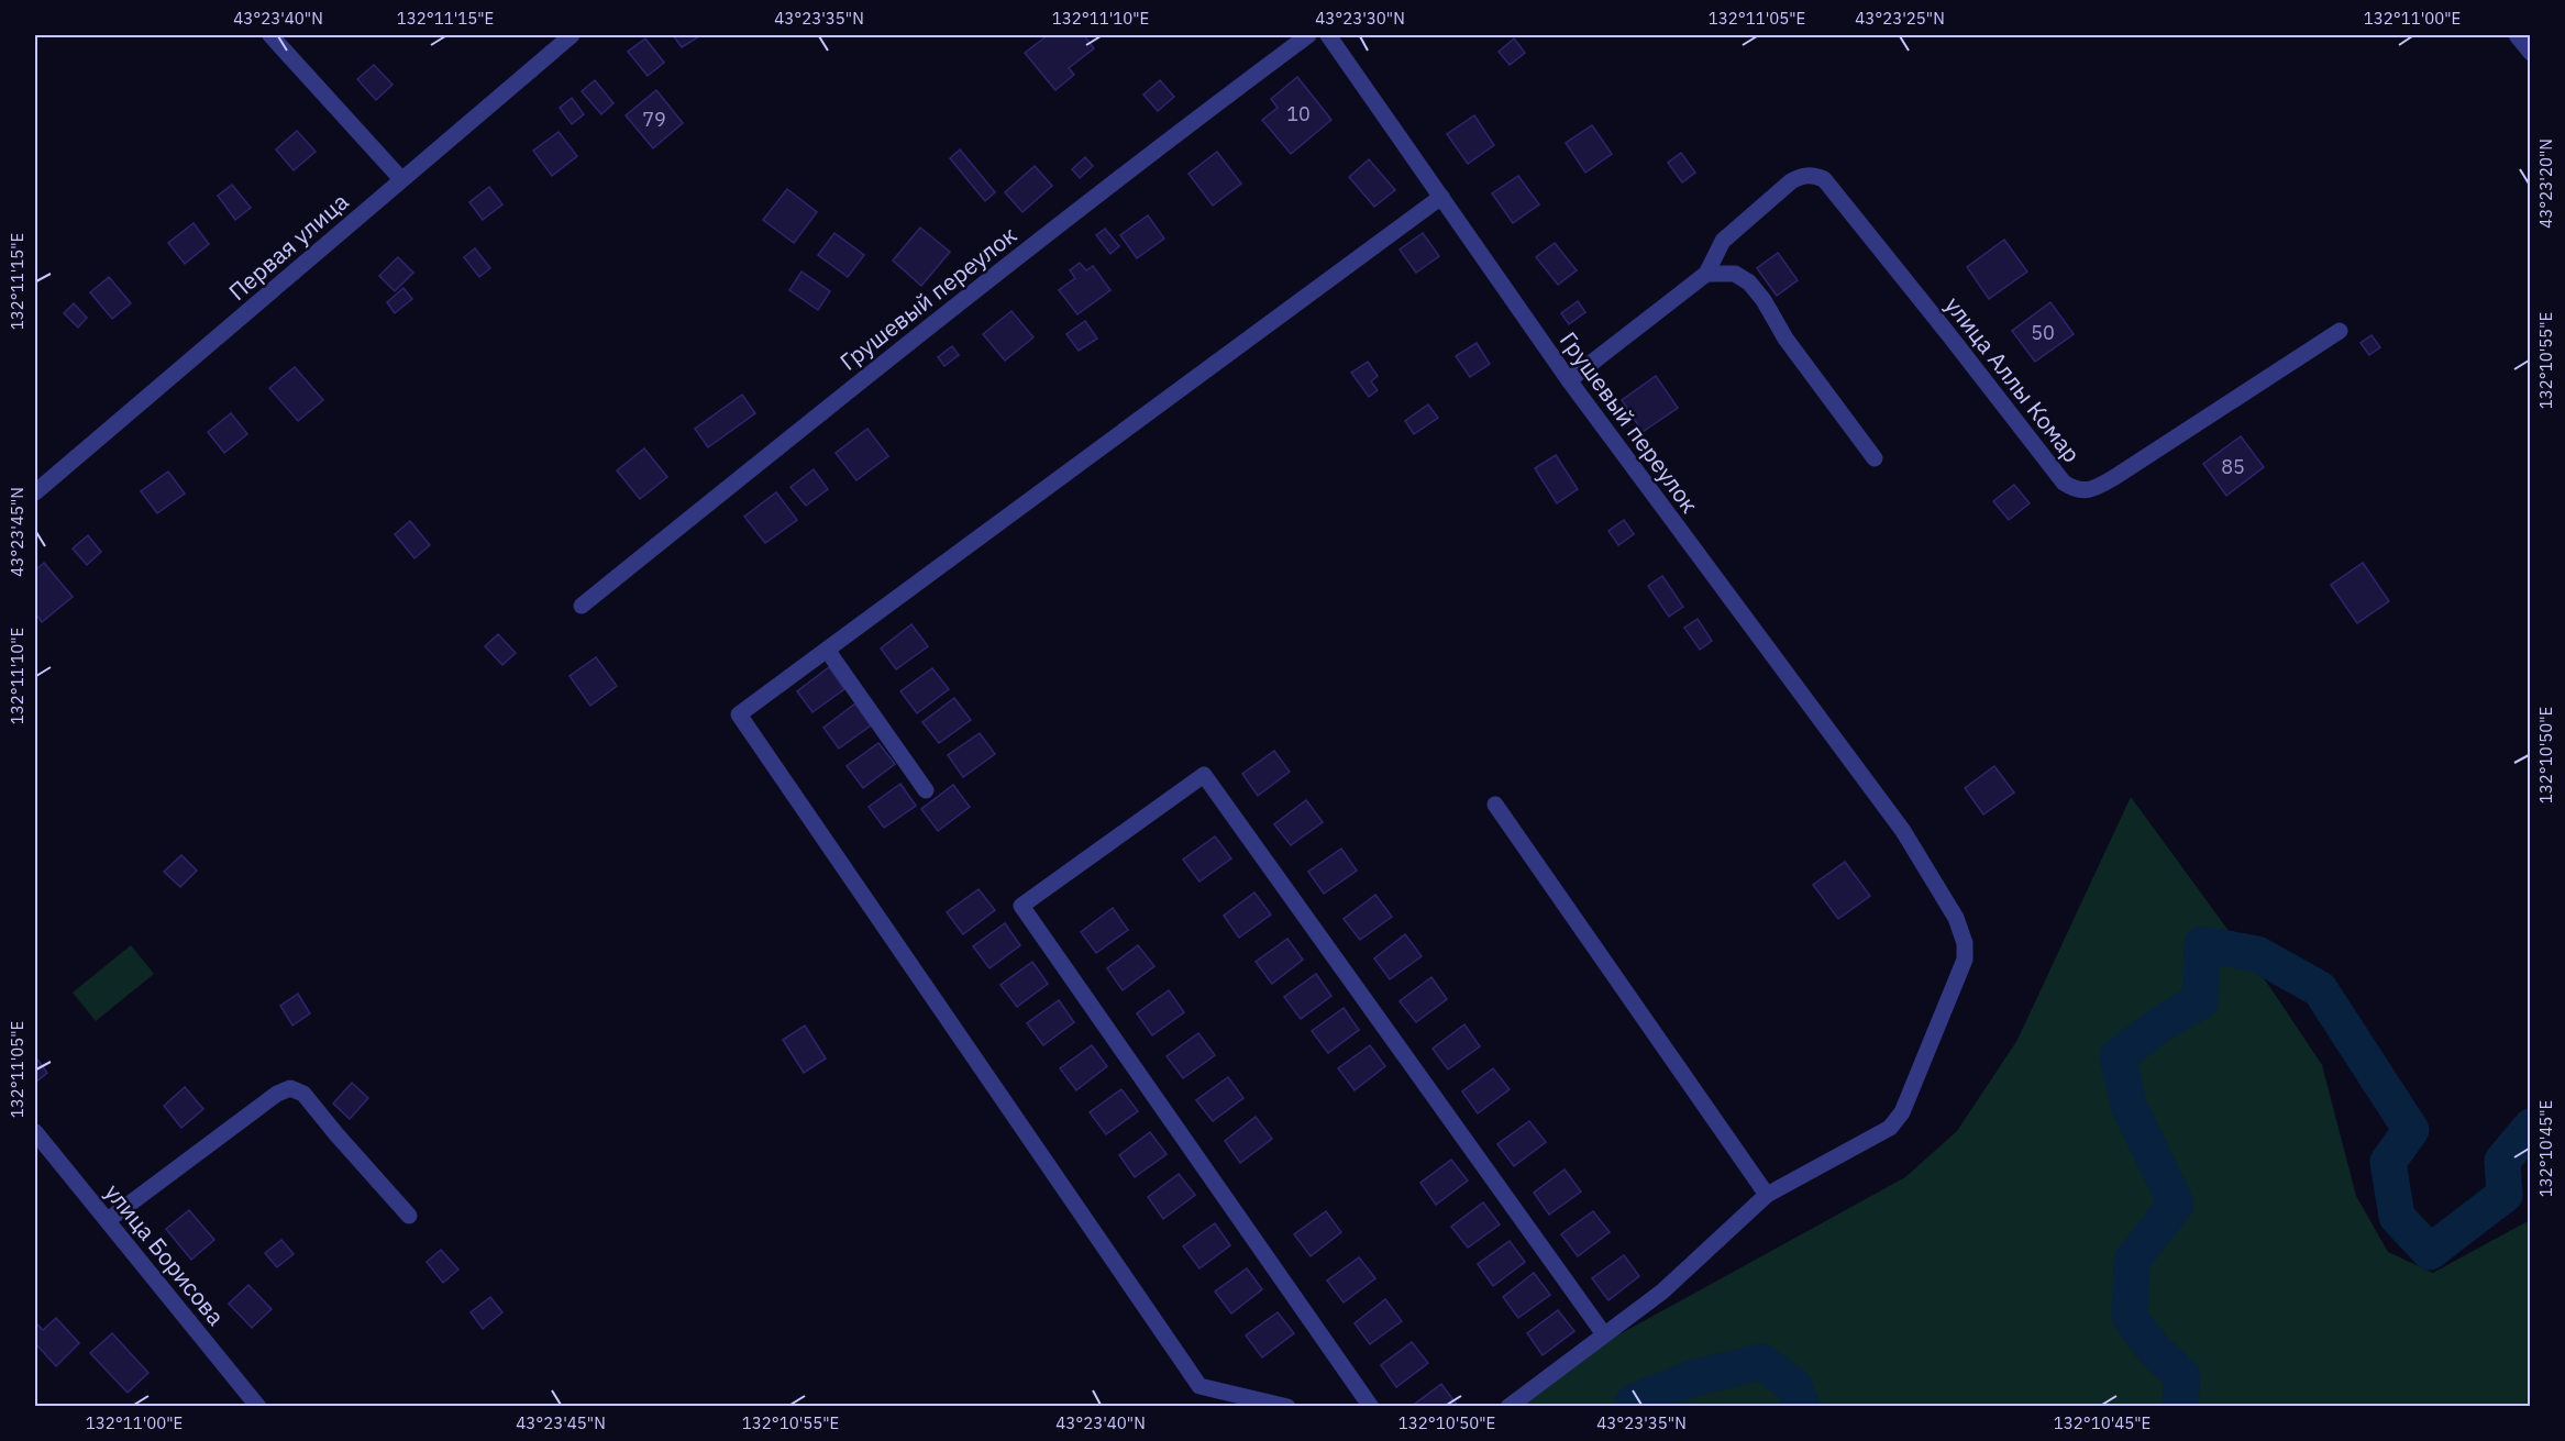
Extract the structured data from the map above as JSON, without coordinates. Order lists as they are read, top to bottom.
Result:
{
  "streets": {
    "street": [
      "Первая улица",
      "Грушевый переулок",
      "улица Аллы Комар",
      "улица Борисова"
    ]
  },
  "house_numbers": [
    "10",
    "79",
    "50",
    "85"
  ],
  "coordinates": [
    "43°23'40\"N",
    "132°11'15\"E",
    "43°23'35\"N",
    "132°11'10\"E",
    "43°23'30\"N",
    "132°11'05\"E",
    "43°23'25\"N",
    "132°11'00\"E",
    "43°23'20\"N",
    "132°10'55\"E",
    "43°23'45\"N",
    "132°10'50\"E",
    "132°10'45\"E"
  ]
}
